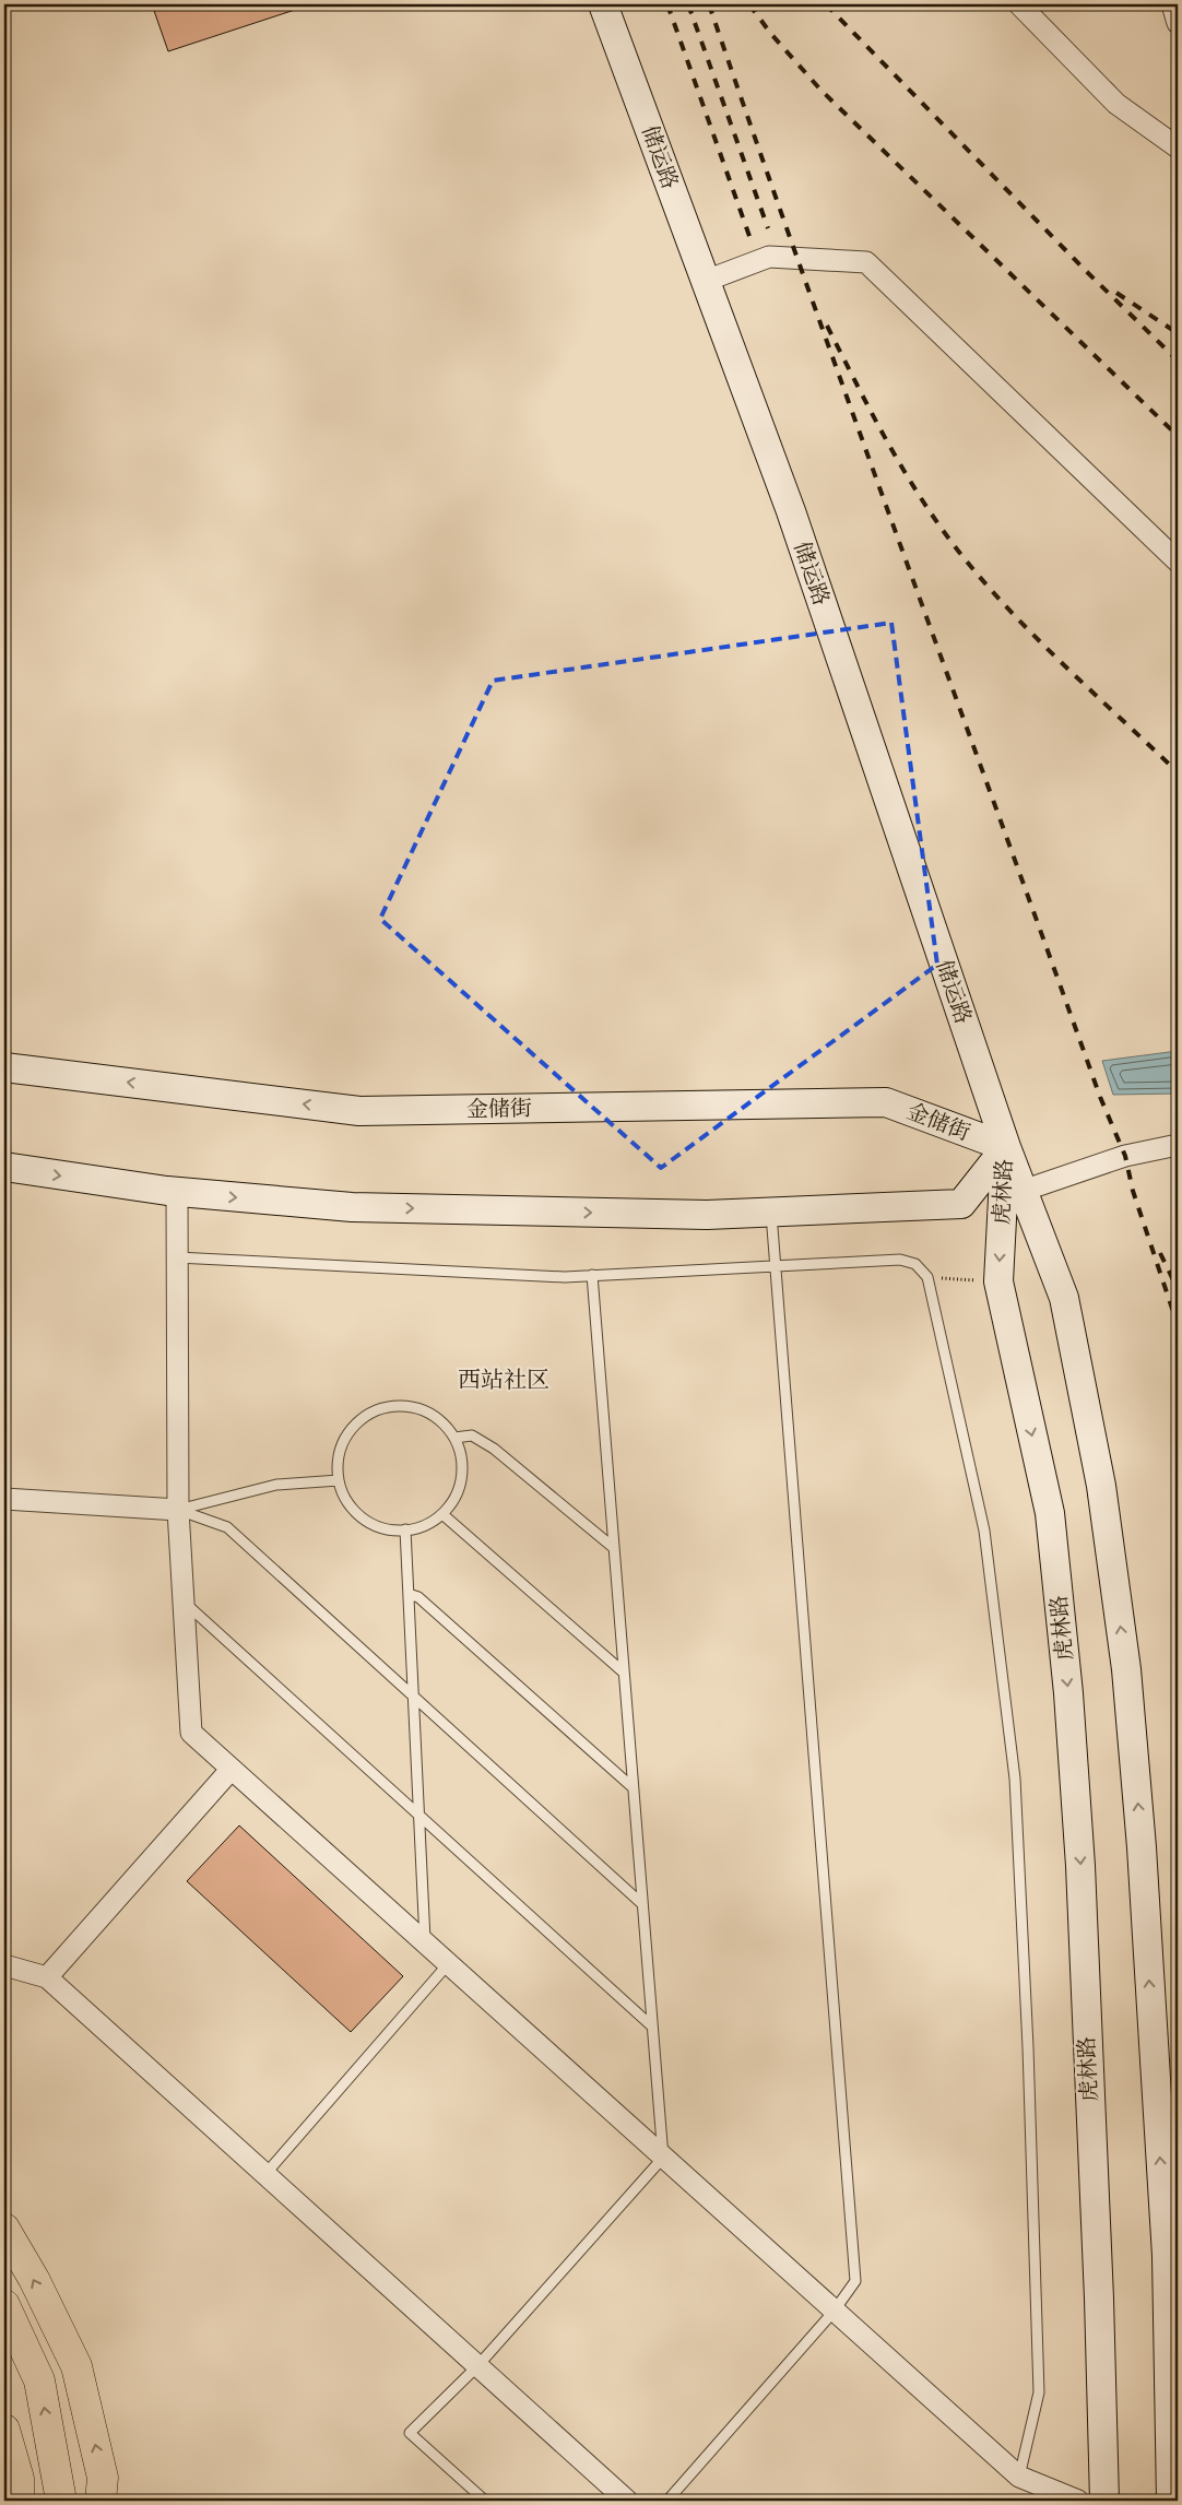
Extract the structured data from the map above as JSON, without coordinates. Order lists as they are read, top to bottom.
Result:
{
  "streets": {
    "street": ["储运路", "金储街", "虎林路"]
  },
  "crossings": [
    ["储运路", "金储街"],
    ["储运路", "虎林路"],
    ["金储街", "虎林路"]
  ],
  "districts": ["西站社区"]
}
